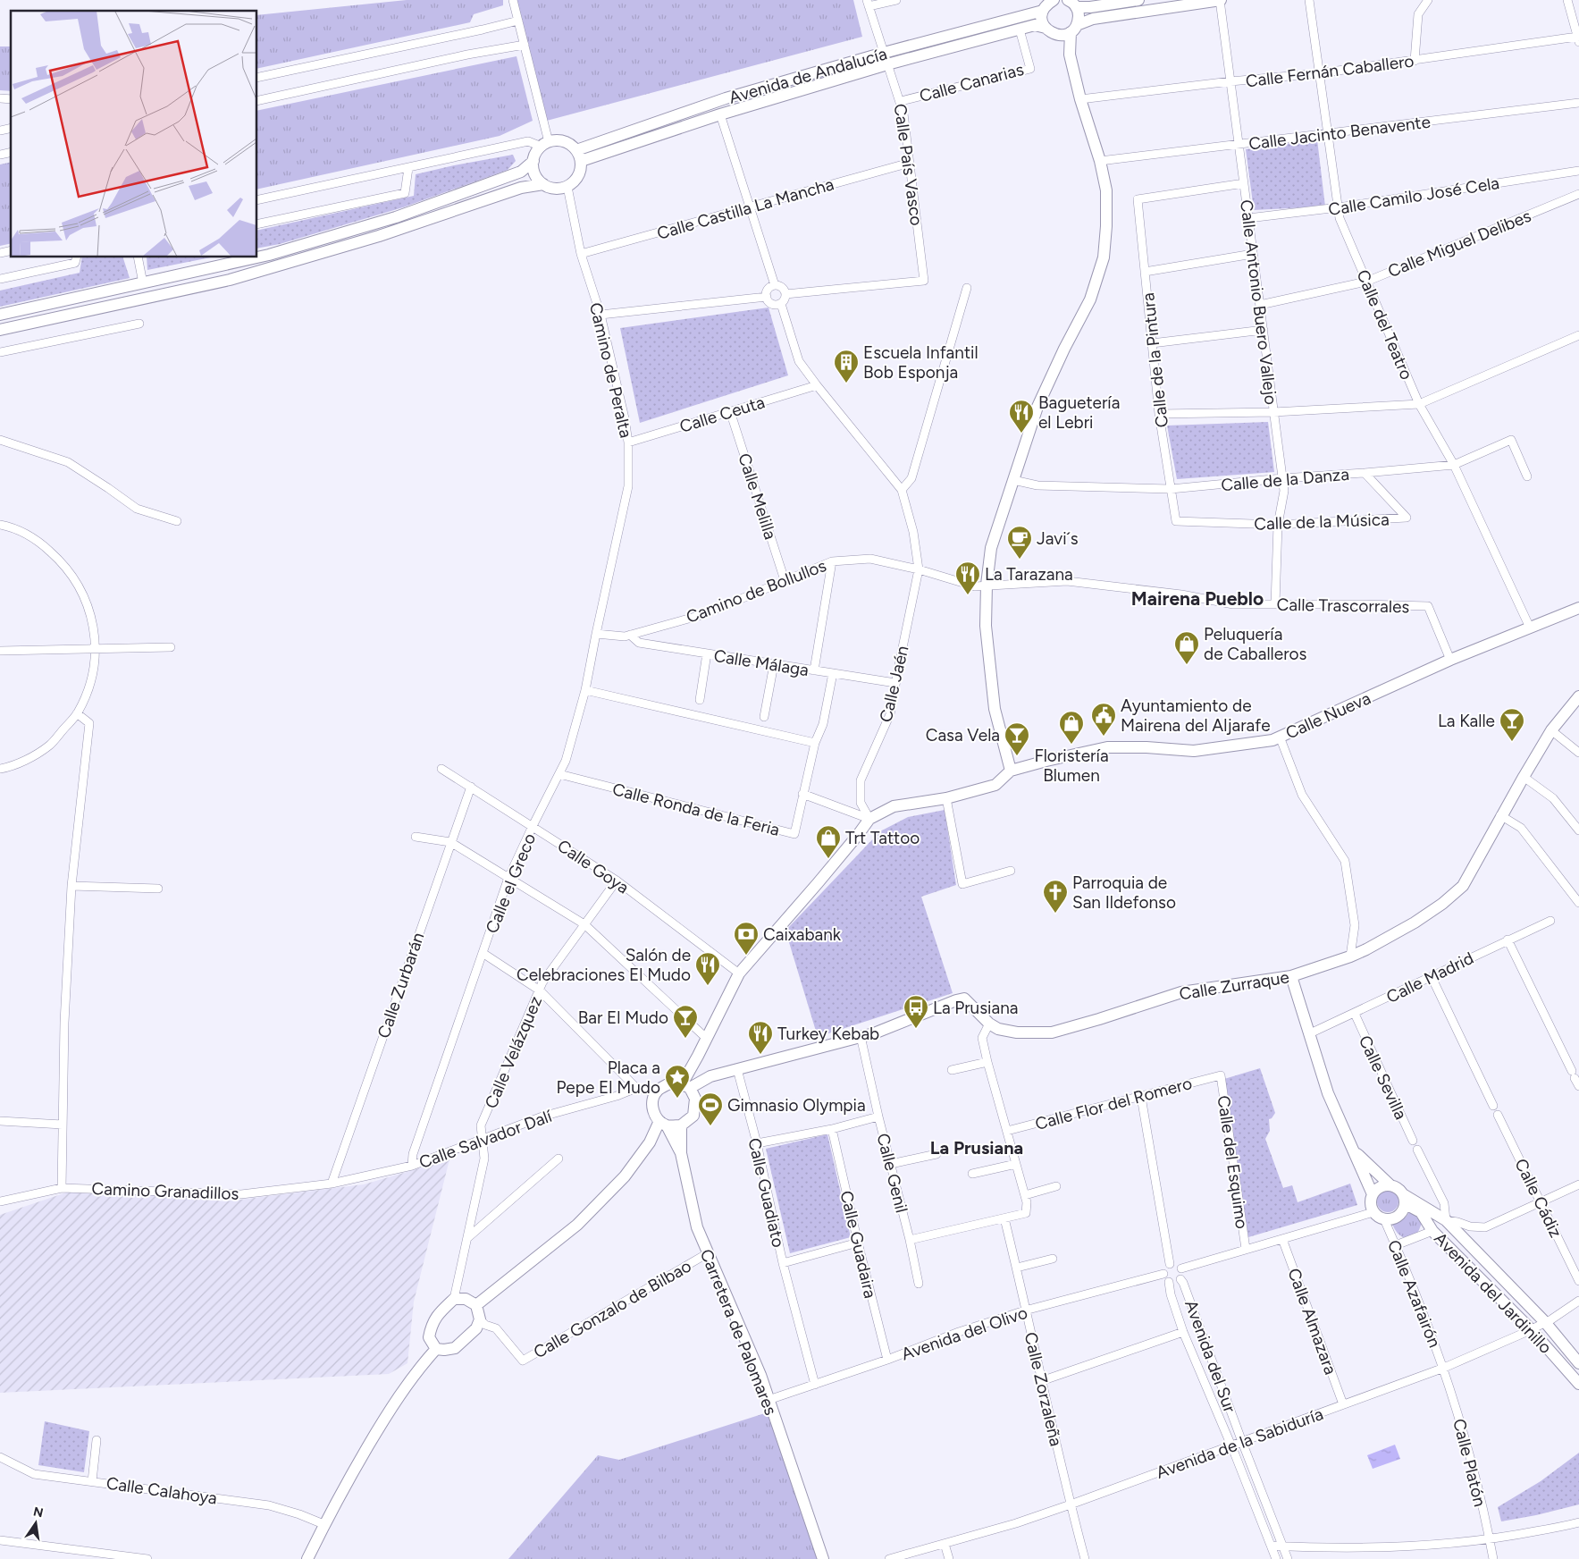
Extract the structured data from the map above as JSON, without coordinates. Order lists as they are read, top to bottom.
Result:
{
  "streets": {
    "street": [
      "Calle Fernán Caballero",
      "Avenida de Andalucía",
      "Calle Canarias",
      "Calle Jacinto Benavente",
      "Calle País Vasco",
      "Calle Camilo José Cela",
      "Calle Castilla La Mancha",
      "Calle Miguel Delibes",
      "Calle Antonio Buero Vallejo",
      "Calle del Teatro",
      "Calle de la Pintura",
      "Camino de Peralta",
      "Calle Ceuta",
      "Calle de la Danza",
      "Calle Melilla",
      "Calle de la Música",
      "Camino de Bollullos",
      "Calle Trascorrales",
      "Calle Málaga",
      "Calle Jaén",
      "Calle Nueva",
      "Calle Ronda de la Feria",
      "Calle Goya",
      "Calle el Greco",
      "Calle Madrid",
      "Calle Zurbarán",
      "Calle Zurraque",
      "Calle Velázquez",
      "Calle Sevilla",
      "Calle Flor del Romero",
      "Calle Salvador Dalí",
      "Calle del Esquimo",
      "Calle Genil",
      "Camino Granadillos",
      "Calle Guadiato",
      "Calle Cádiz",
      "Calle Guadaira",
      "Avenida del Jardinillo",
      "Calle Azafairón",
      "Calle Gonzalo de Bilbao",
      "Calle Almazara",
      "Carretera de Palomares",
      "Avenida del Olivo",
      "Avenida del Sur",
      "Calle Zorzaleña",
      "Avenida de la Sabiduría",
      "Calle Platón",
      "Calle Calahoya"
    ]
  },
  "crossings": [
    ["Calle Fernán Caballero", "Calle Antonio Buero Vallejo"],
    ["Calle Fernán Caballero", "Calle del Teatro"],
    ["Avenida de Andalucía", "Calle Canarias"],
    ["Avenida de Andalucía", "Calle País Vasco"],
    ["Avenida de Andalucía", "Camino de Peralta"],
    ["Calle Canarias", "Calle País Vasco"],
    ["Calle Jacinto Benavente", "Calle Antonio Buero Vallejo"],
    ["Calle Jacinto Benavente", "Calle del Teatro"],
    ["Calle País Vasco", "Calle Castilla La Mancha"],
    ["Calle Camilo José Cela", "Calle Antonio Buero Vallejo"],
    ["Calle Camilo José Cela", "Calle del Teatro"],
    ["Calle Castilla La Mancha", "Camino de Peralta"],
    ["Calle Miguel Delibes", "Calle Antonio Buero Vallejo"],
    ["Calle Miguel Delibes", "Calle del Teatro"],
    ["Calle Antonio Buero Vallejo", "Calle de la Pintura"],
    ["Calle Antonio Buero Vallejo", "Calle de la Danza"],
    ["Calle Antonio Buero Vallejo", "Calle de la Música"],
    ["Calle Antonio Buero Vallejo", "Calle Trascorrales"],
    ["Calle del Teatro", "Calle de la Danza"],
    ["Calle del Teatro", "Calle Nueva"],
    ["Calle de la Pintura", "Calle de la Danza"],
    ["Calle de la Pintura", "Calle de la Música"],
    ["Camino de Peralta", "Calle Ceuta"],
    ["Camino de Peralta", "Calle el Greco"],
    ["Calle Ceuta", "Calle Melilla"],
    ["Calle de la Danza", "Calle de la Música"],
    ["Calle Melilla", "Camino de Bollullos"],
    ["Camino de Bollullos", "Calle Trascorrales"],
    ["Camino de Bollullos", "Calle Málaga"],
    ["Camino de Bollullos", "Calle Jaén"],
    ["Calle Trascorrales", "Calle Nueva"],
    ["Calle Málaga", "Calle Jaén"],
    ["Calle Málaga", "Calle Ronda de la Feria"],
    ["Calle Ronda de la Feria", "Calle el Greco"],
    ["Calle Goya", "Calle el Greco"],
    ["Calle Goya", "Calle Zurbarán"],
    ["Calle Goya", "Calle Velázquez"],
    ["Calle el Greco", "Calle Salvador Dalí"],
    ["Calle Madrid", "Calle Sevilla"],
    ["Calle Zurbarán", "Calle Salvador Dalí"],
    ["Calle Zurbarán", "Camino Granadillos"],
    ["Calle Velázquez", "Calle Salvador Dalí"],
    ["Calle Velázquez", "Calle Gonzalo de Bilbao"],
    ["Calle Flor del Romero", "Calle del Esquimo"],
    ["Calle Salvador Dalí", "Camino Granadillos"],
    ["Calle Guadiato", "Calle Guadaira"],
    ["Calle Guadiato", "Avenida del Olivo"],
    ["Calle Guadaira", "Avenida del Olivo"],
    ["Avenida del Jardinillo", "Calle Azafairón"],
    ["Avenida del Jardinillo", "Avenida de la Sabiduría"],
    ["Calle Azafairón", "Avenida de la Sabiduría"],
    ["Calle Azafairón", "Calle Platón"],
    ["Calle Gonzalo de Bilbao", "Carretera de Palomares"],
    ["Calle Almazara", "Avenida de la Sabiduría"],
    ["Carretera de Palomares", "Avenida del Olivo"],
    ["Avenida del Olivo", "Avenida del Sur"],
    ["Avenida del Olivo", "Calle Zorzaleña"],
    ["Avenida del Sur", "Avenida de la Sabiduría"],
    ["Calle Zorzaleña", "Avenida de la Sabiduría"],
    ["Avenida de la Sabiduría", "Calle Platón"]
  ],
  "districts": ["Mairena Pueblo", "La Prusiana"],
  "places": {
    "building": ["Escuela Infantil Bob Esponja"],
    "restaurant": [
      "Baguetería el Lebri",
      "La Tarazana",
      "Salón de Celebraciones El Mudo",
      "Turkey Kebab"
    ],
    "cafe": ["Javi´s"],
    "shop": ["Peluquería de Caballeros", "Floristería Blumen", "Trt Tattoo"],
    "public building": ["Ayuntamiento de Mairena del Aljarafe"],
    "bar": ["La Kalle", "Casa Vela", "Bar El Mudo"],
    "church": ["Parroquia de San Ildefonso"],
    "bank": ["Caixabank"],
    "bus stop": ["La Prusiana"],
    "place": ["Placa a Pepe El Mudo"],
    "sports": ["Gimnasio Olympia"]
  },
  "north": "top"
}
